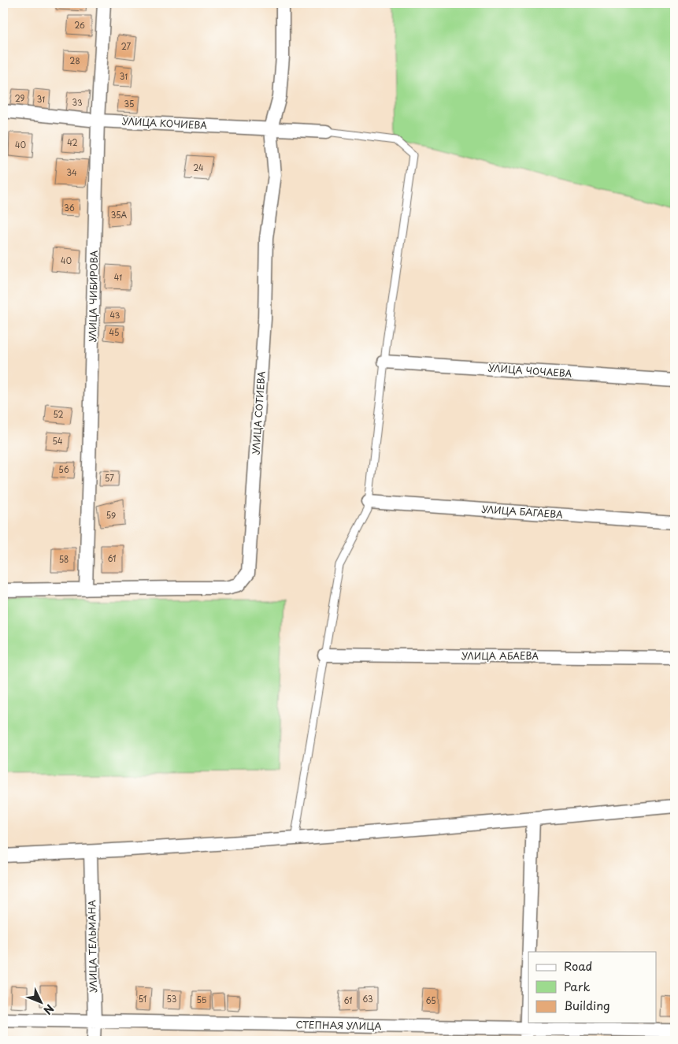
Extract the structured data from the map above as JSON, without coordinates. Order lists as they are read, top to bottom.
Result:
{
  "streets": {
    "street": [
      "УЛИЦА КОЧИЕВА",
      "УЛИЦА ЧИБИРОВА",
      "УЛИЦА ЧОЧАЕВА",
      "УЛИЦА СОТИЕВА",
      "УЛИЦА БАГАЕВА",
      "УЛИЦА АБАЕВА",
      "УЛИЦА ТЕЛЬМАНА",
      "СТЕПНАЯ УЛИЦА"
    ]
  },
  "crossings": [
    ["УЛИЦА КОЧИЕВА", "УЛИЦА ЧИБИРОВА"],
    ["УЛИЦА КОЧИЕВА", "УЛИЦА СОТИЕВА"],
    ["УЛИЦА ЧИБИРОВА", "УЛИЦА СОТИЕВА"],
    ["УЛИЦА ТЕЛЬМАНА", "СТЕПНАЯ УЛИЦА"]
  ],
  "house_numbers": [
    "26",
    "27",
    "28",
    "31",
    "29",
    "31",
    "33",
    "35",
    "42",
    "40",
    "24",
    "34",
    "36",
    "35А",
    "40",
    "41",
    "43",
    "45",
    "52",
    "54",
    "56",
    "57",
    "59",
    "61",
    "58",
    "51",
    "53",
    "63",
    "55",
    "61",
    "65"
  ],
  "legend": ["Road", "Park", "Building"],
  "north": "bottom right"
}
